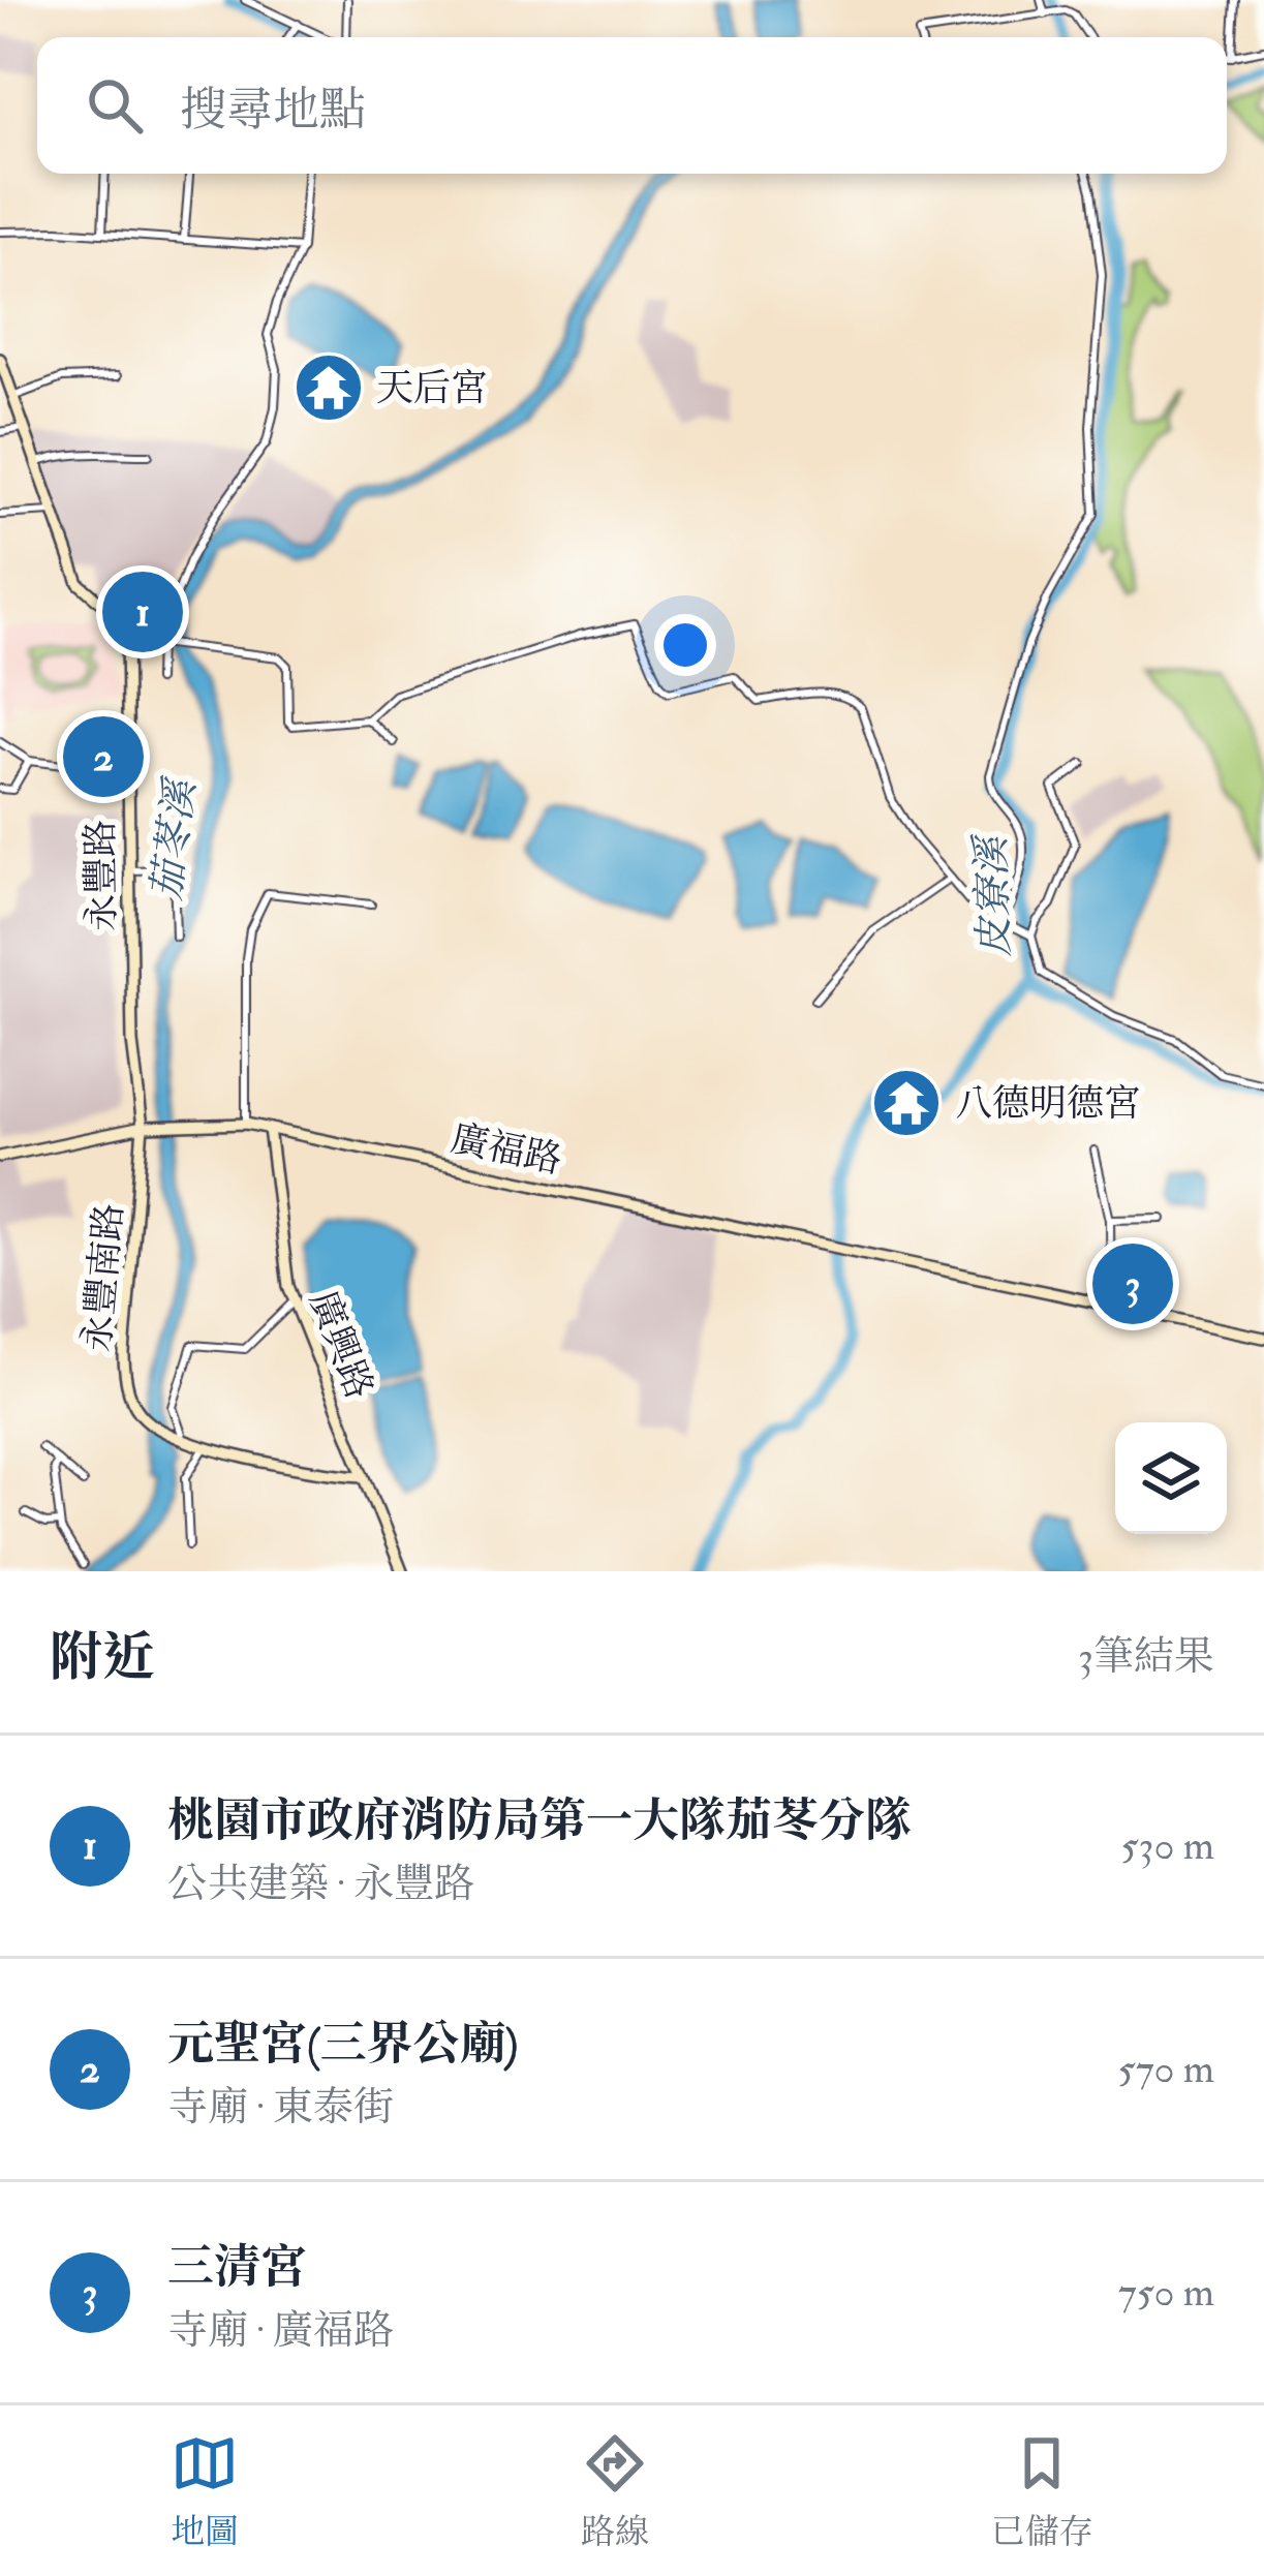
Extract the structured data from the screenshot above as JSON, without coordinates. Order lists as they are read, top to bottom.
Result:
{
  "streets": {
    "street": [
      "永豐路",
      "廣福路",
      "永豐南路",
      "廣興路"
    ]
  },
  "crossings": [
    ["永豐路", "廣福路"],
    ["永豐路", "永豐南路"],
    ["廣福路", "永豐南路"],
    ["廣福路", "廣興路"]
  ],
  "water": ["茄苳溪", "皮寮溪"],
  "places": {
    "temple": ["天后宮", "八德明德宮"]
  },
  "page": {
    "search": "搜尋地點",
    "pins": ["1", "2", "3"],
    "heading": ["附近", "3筆結果"],
    "list": [
      {
        "mark": "1",
        "name": "桃園市政府消防局第一大隊茄苳分隊",
        "note": "公共建築 · 永豐路",
        "value": "530 m"
      },
      {
        "mark": "2",
        "name": "元聖宮(三界公廟)",
        "note": "寺廟 · 東泰街",
        "value": "570 m"
      },
      {
        "mark": "3",
        "name": "三清宮",
        "note": "寺廟 · 廣福路",
        "value": "750 m"
      }
    ],
    "nav": ["地圖", "路線", "已儲存"]
  }
}
